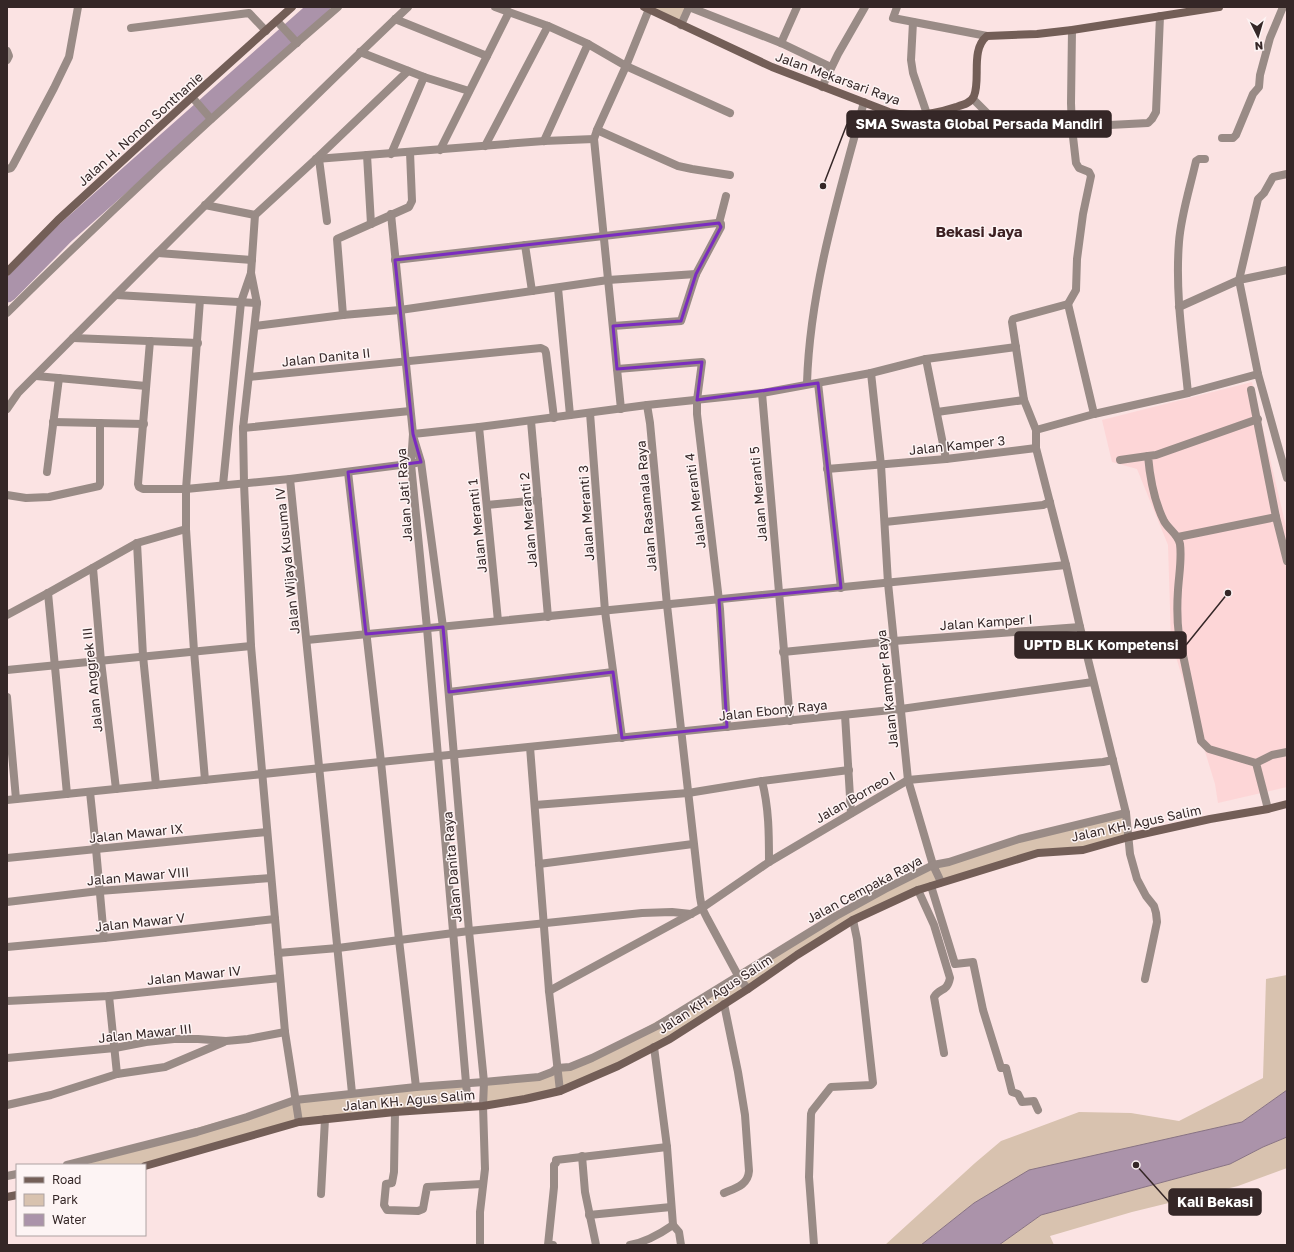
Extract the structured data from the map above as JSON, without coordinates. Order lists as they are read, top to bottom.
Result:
{
  "streets": {
    "street": [
      "Jalan Mekarsari Raya",
      "Jalan H. Nonon Sonthanie",
      "Jalan Danita II",
      "Jalan Kamper 3",
      "Jalan Meranti 5",
      "Jalan Jati Raya",
      "Jalan Meranti 4",
      "Jalan Rasamala Raya",
      "Jalan Meranti 3",
      "Jalan Meranti 2",
      "Jalan Meranti 1",
      "Jalan Wijaya Kusuma IV",
      "Jalan Kamper I",
      "Jalan Anggrek III",
      "Jalan Kamper Raya",
      "Jalan Ebony Raya",
      "Jalan Borneo I",
      "Jalan KH. Agus Salim",
      "Jalan Mawar IX",
      "Jalan Danita Raya",
      "Jalan Mawar VIII",
      "Jalan Cempaka Raya",
      "Jalan Mawar V",
      "Jalan Mawar IV",
      "Jalan Mawar III"
    ]
  },
  "crossings": [
    ["Jalan Kamper 3", "Jalan Kamper Raya"],
    ["Jalan Meranti 5", "Jalan Kamper I"],
    ["Jalan Meranti 5", "Jalan Ebony Raya"],
    ["Jalan Jati Raya", "Jalan Danita Raya"],
    ["Jalan Meranti 4", "Jalan Ebony Raya"],
    ["Jalan Rasamala Raya", "Jalan Ebony Raya"],
    ["Jalan Rasamala Raya", "Jalan Borneo I"],
    ["Jalan Rasamala Raya", "Jalan KH. Agus Salim"],
    ["Jalan Rasamala Raya", "Jalan Cempaka Raya"],
    ["Jalan Meranti 3", "Jalan Ebony Raya"],
    ["Jalan Wijaya Kusuma IV", "Jalan Ebony Raya"],
    ["Jalan Wijaya Kusuma IV", "Jalan Cempaka Raya"],
    ["Jalan Kamper I", "Jalan Kamper Raya"],
    ["Jalan Anggrek III", "Jalan Ebony Raya"],
    ["Jalan Kamper Raya", "Jalan Ebony Raya"],
    ["Jalan Kamper Raya", "Jalan Borneo I"],
    ["Jalan Kamper Raya", "Jalan KH. Agus Salim"],
    ["Jalan Kamper Raya", "Jalan Cempaka Raya"],
    ["Jalan Ebony Raya", "Jalan Danita Raya"],
    ["Jalan KH. Agus Salim", "Jalan Danita Raya"],
    ["Jalan Danita Raya", "Jalan Cempaka Raya"]
  ],
  "districts": ["Bekasi Jaya"],
  "places": ["SMA Swasta Global Persada Mandiri", "UPTD BLK Kompetensi", "Kali Bekasi"],
  "legend": ["Road", "Park", "Water"],
  "north": "bottom"
}
